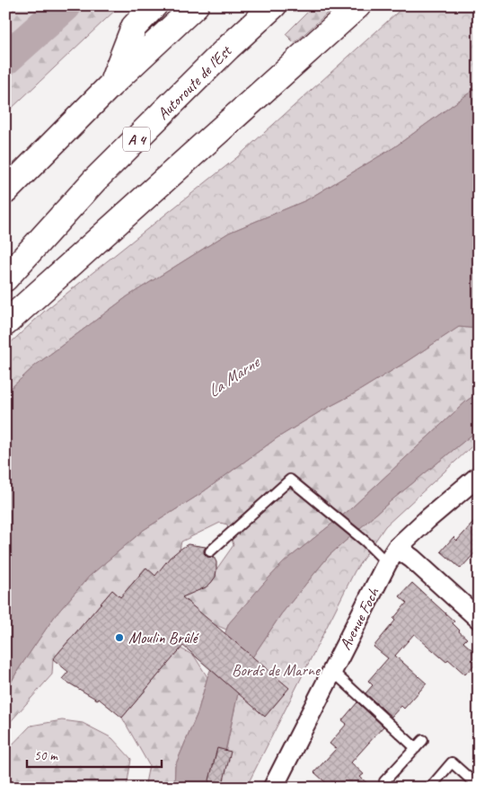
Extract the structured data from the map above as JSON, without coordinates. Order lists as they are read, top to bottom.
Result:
{
  "streets": {
    "highway": ["Autoroute de l’Est", "A 4"],
    "street": ["Avenue Foch"]
  },
  "water": ["La Marne"],
  "parks": ["Bords de Marne"],
  "places": ["Moulin Brûlé"],
  "scale_bar": "50 m"
}
